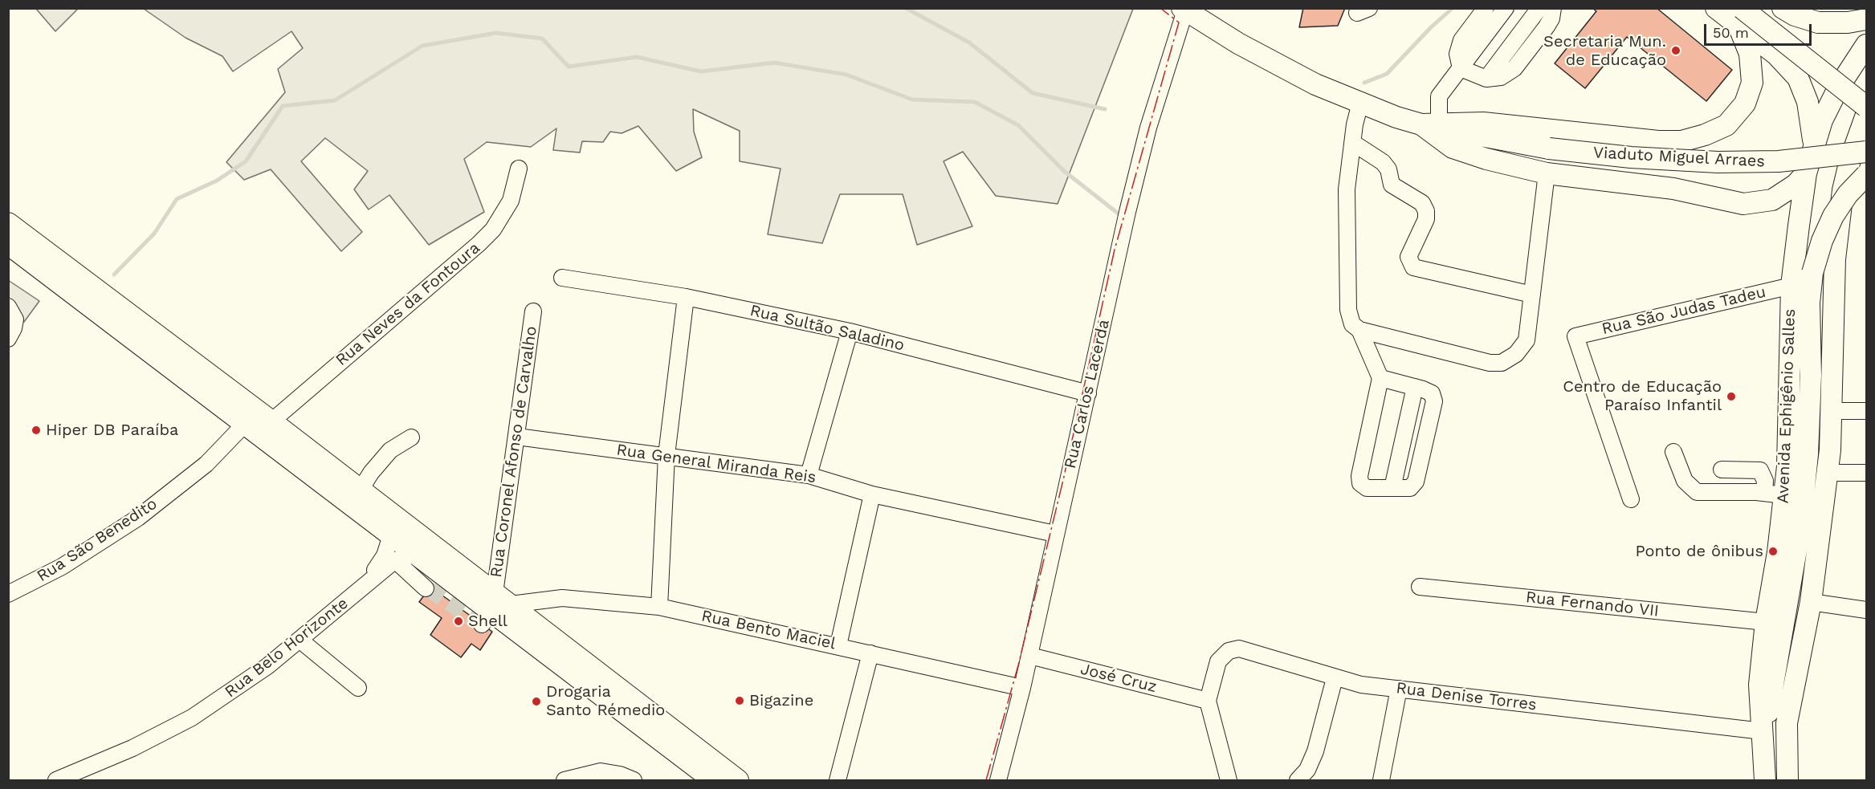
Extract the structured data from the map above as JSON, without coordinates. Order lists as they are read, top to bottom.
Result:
{
  "streets": {
    "main road": ["Viaduto Miguel Arraes", "Avenida Ephigênio Salles"],
    "street": [
      "Rua Neves da Fontoura",
      "Rua São Judas Tadeu",
      "Rua Sultão Saladino",
      "Rua Carlos Lacerda",
      "Rua Coronel Afonso de Carvalho",
      "Rua General Miranda Reis",
      "Rua São Benedito",
      "Rua Fernando VII",
      "Rua Bento Maciel",
      "Rua Belo Horizonte",
      "José Cruz",
      "Rua Denise Torres"
    ]
  },
  "crossings": [
    ["Rua São Judas Tadeu", "Avenida Ephigênio Salles"],
    ["Rua Sultão Saladino", "Rua Carlos Lacerda"],
    ["Rua Carlos Lacerda", "Rua General Miranda Reis"],
    ["Rua Carlos Lacerda", "Rua Bento Maciel"],
    ["Rua Carlos Lacerda", "José Cruz"],
    ["Avenida Ephigênio Salles", "Rua Fernando VII"],
    ["Avenida Ephigênio Salles", "Rua Denise Torres"],
    ["Rua Coronel Afonso de Carvalho", "Rua General Miranda Reis"],
    ["José Cruz", "Rua Denise Torres"]
  ],
  "places": [
    "Secretaria Mun. de Educação",
    "Centro de Educação Paraíso Infantil",
    "Hiper DB Paraíba",
    "Ponto de ônibus",
    "Shell",
    "Bigazine",
    "Drogaria Santo Rémedio"
  ],
  "scale_bar": "50 m"
}
